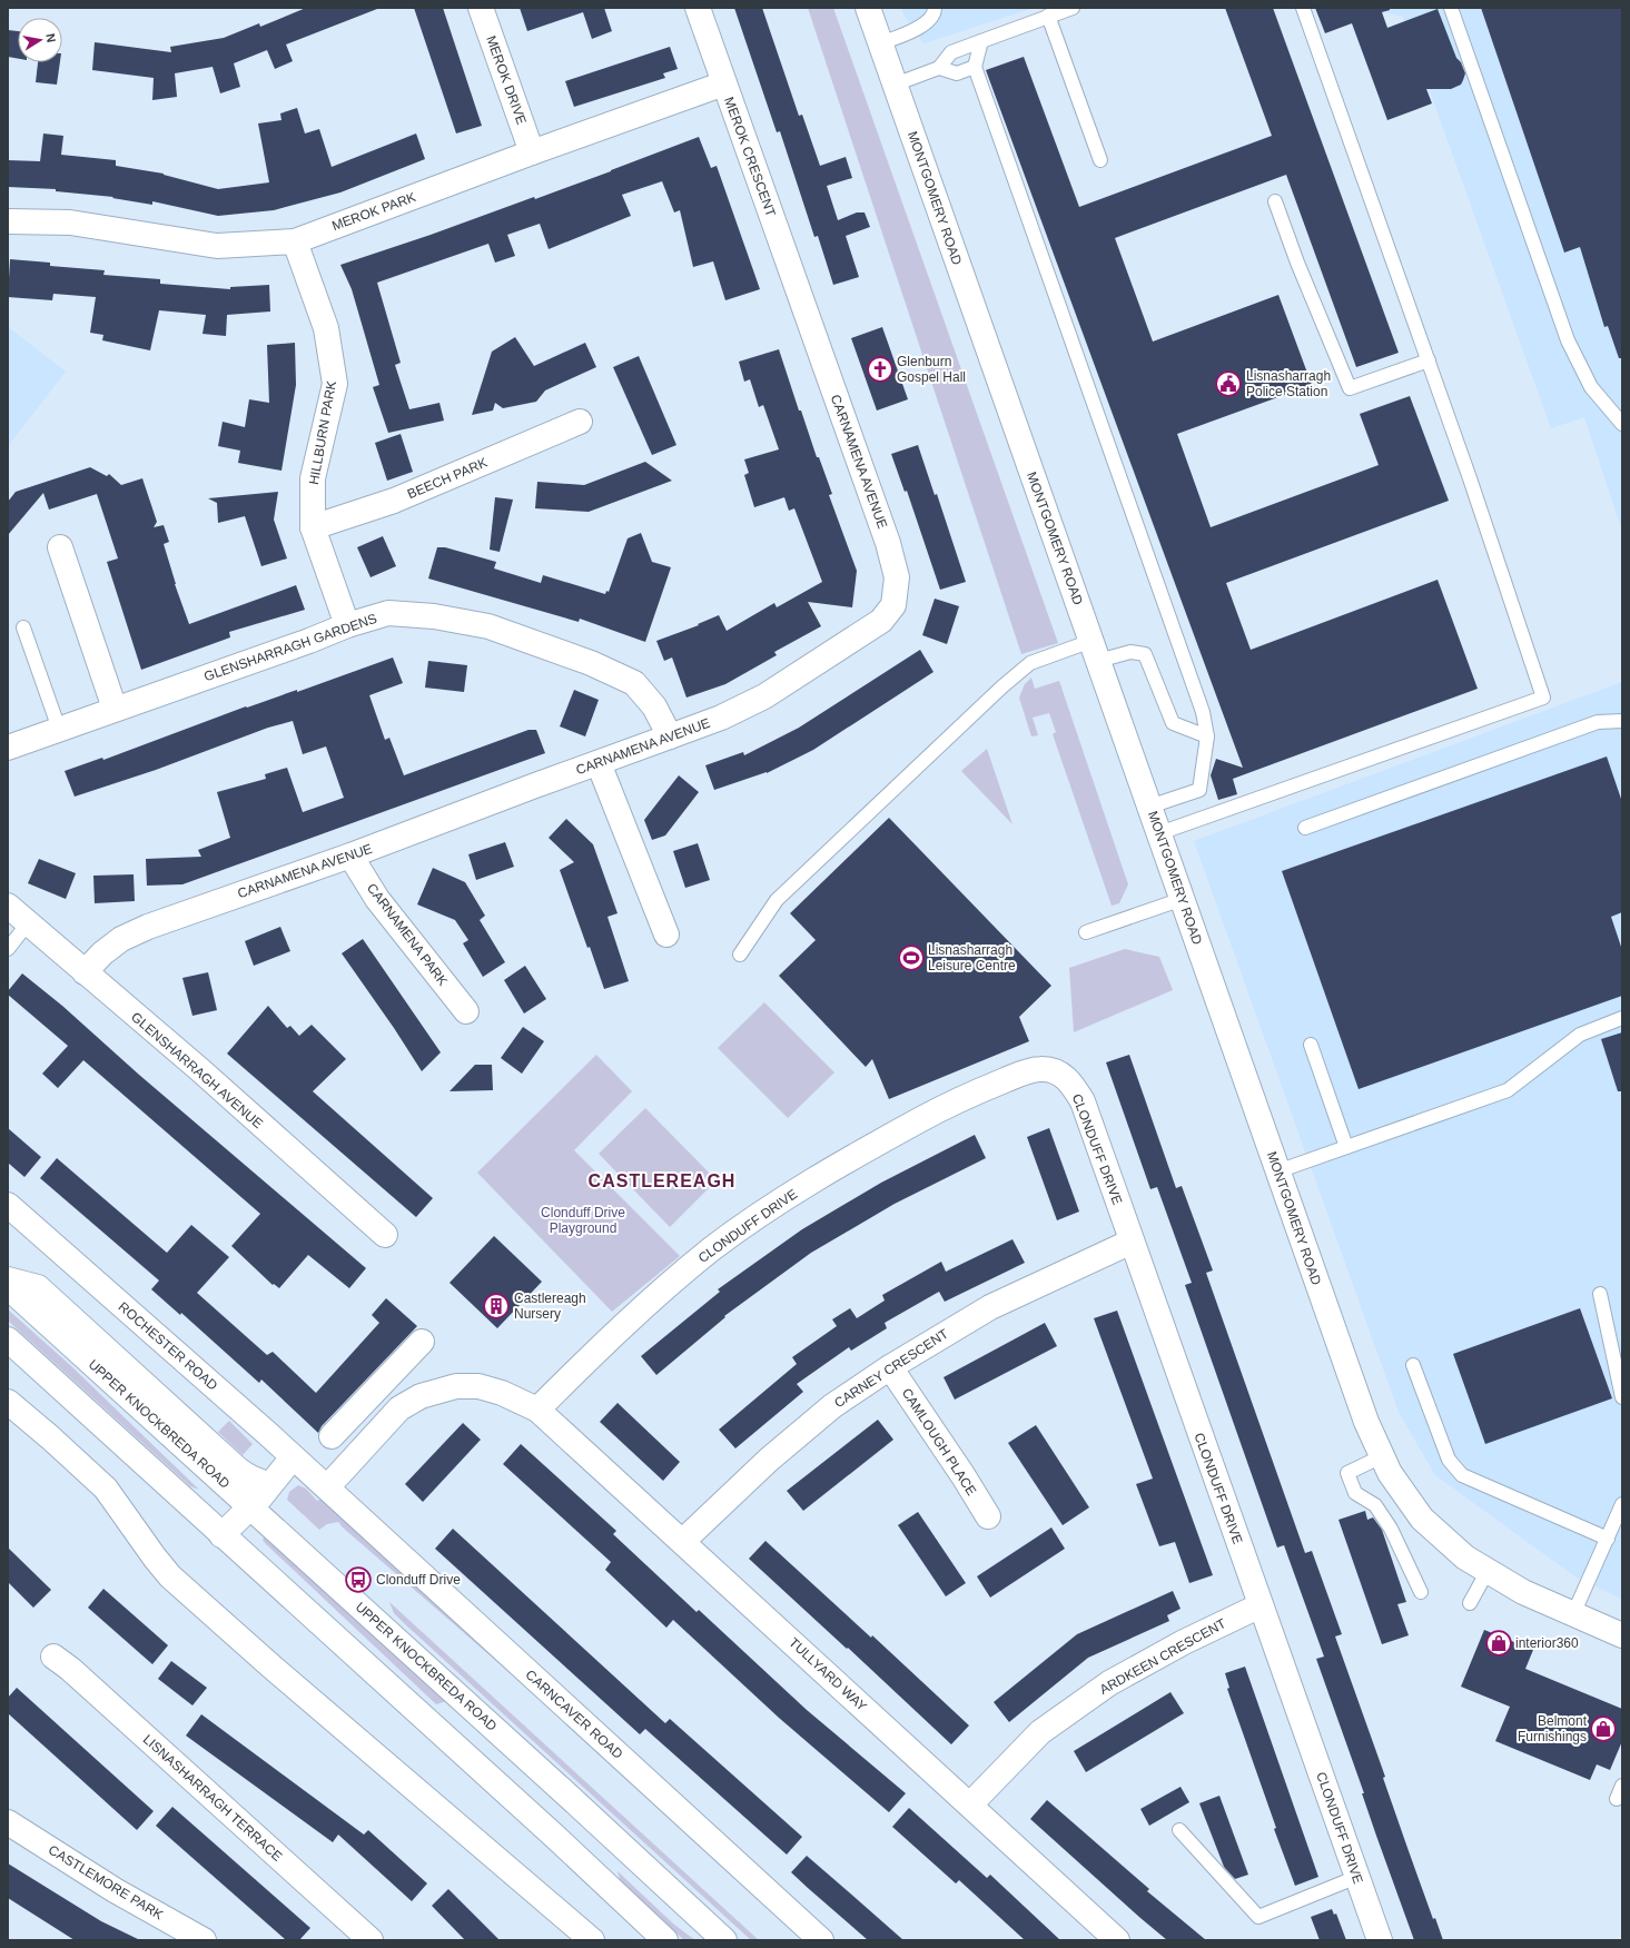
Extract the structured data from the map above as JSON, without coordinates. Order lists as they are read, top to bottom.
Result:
{
  "streets": {
    "main road": [
      "MEROK DRIVE",
      "MEROK CRESCENT",
      "MONTGOMERY ROAD",
      "MEROK PARK",
      "HILLBURN PARK",
      "CARNAMENA AVENUE",
      "BEECH PARK",
      "GLENSHARRAGH GARDENS",
      "CARNAMENA PARK",
      "GLENSHARRAGH AVENUE",
      "CLONDUFF DRIVE",
      "ROCHESTER ROAD",
      "CARNEY CRESCENT",
      "UPPER KNOCKBREDA ROAD",
      "CAMLOUGH PLACE",
      "ARDKEEN CRESCENT",
      "TULLYARD WAY",
      "CARNCAVER ROAD",
      "LISNASHARRAGH TERRACE",
      "CASTLEMORE PARK"
    ]
  },
  "crossings": [
    ["MEROK DRIVE", "MEROK PARK"],
    ["MEROK CRESCENT", "MEROK PARK"],
    ["MEROK CRESCENT", "CARNAMENA AVENUE"],
    ["MEROK PARK", "HILLBURN PARK"],
    ["HILLBURN PARK", "BEECH PARK"],
    ["HILLBURN PARK", "GLENSHARRAGH GARDENS"],
    ["CARNAMENA AVENUE", "GLENSHARRAGH GARDENS"],
    ["CARNAMENA AVENUE", "CARNAMENA PARK"],
    ["CARNAMENA AVENUE", "GLENSHARRAGH AVENUE"],
    ["CLONDUFF DRIVE", "CARNEY CRESCENT"],
    ["CLONDUFF DRIVE", "ARDKEEN CRESCENT"],
    ["CLONDUFF DRIVE", "TULLYARD WAY"],
    ["ROCHESTER ROAD", "CARNCAVER ROAD"],
    ["CARNEY CRESCENT", "CAMLOUGH PLACE"],
    ["CARNEY CRESCENT", "TULLYARD WAY"],
    ["ARDKEEN CRESCENT", "TULLYARD WAY"]
  ],
  "districts": ["CASTLEREAGH"],
  "parks": ["Clonduff Drive Playground"],
  "places": {
    "church": ["Glenburn Gospel Hall"],
    "public building": ["Lisnasharragh Police Station"],
    "sports": ["Lisnasharragh Leisure Centre"],
    "building": ["Castlereagh Nursery"],
    "bus stop": ["Clonduff Drive"],
    "shop": ["interior360", "Belmont Furnishings"]
  },
  "north": "right"
}
